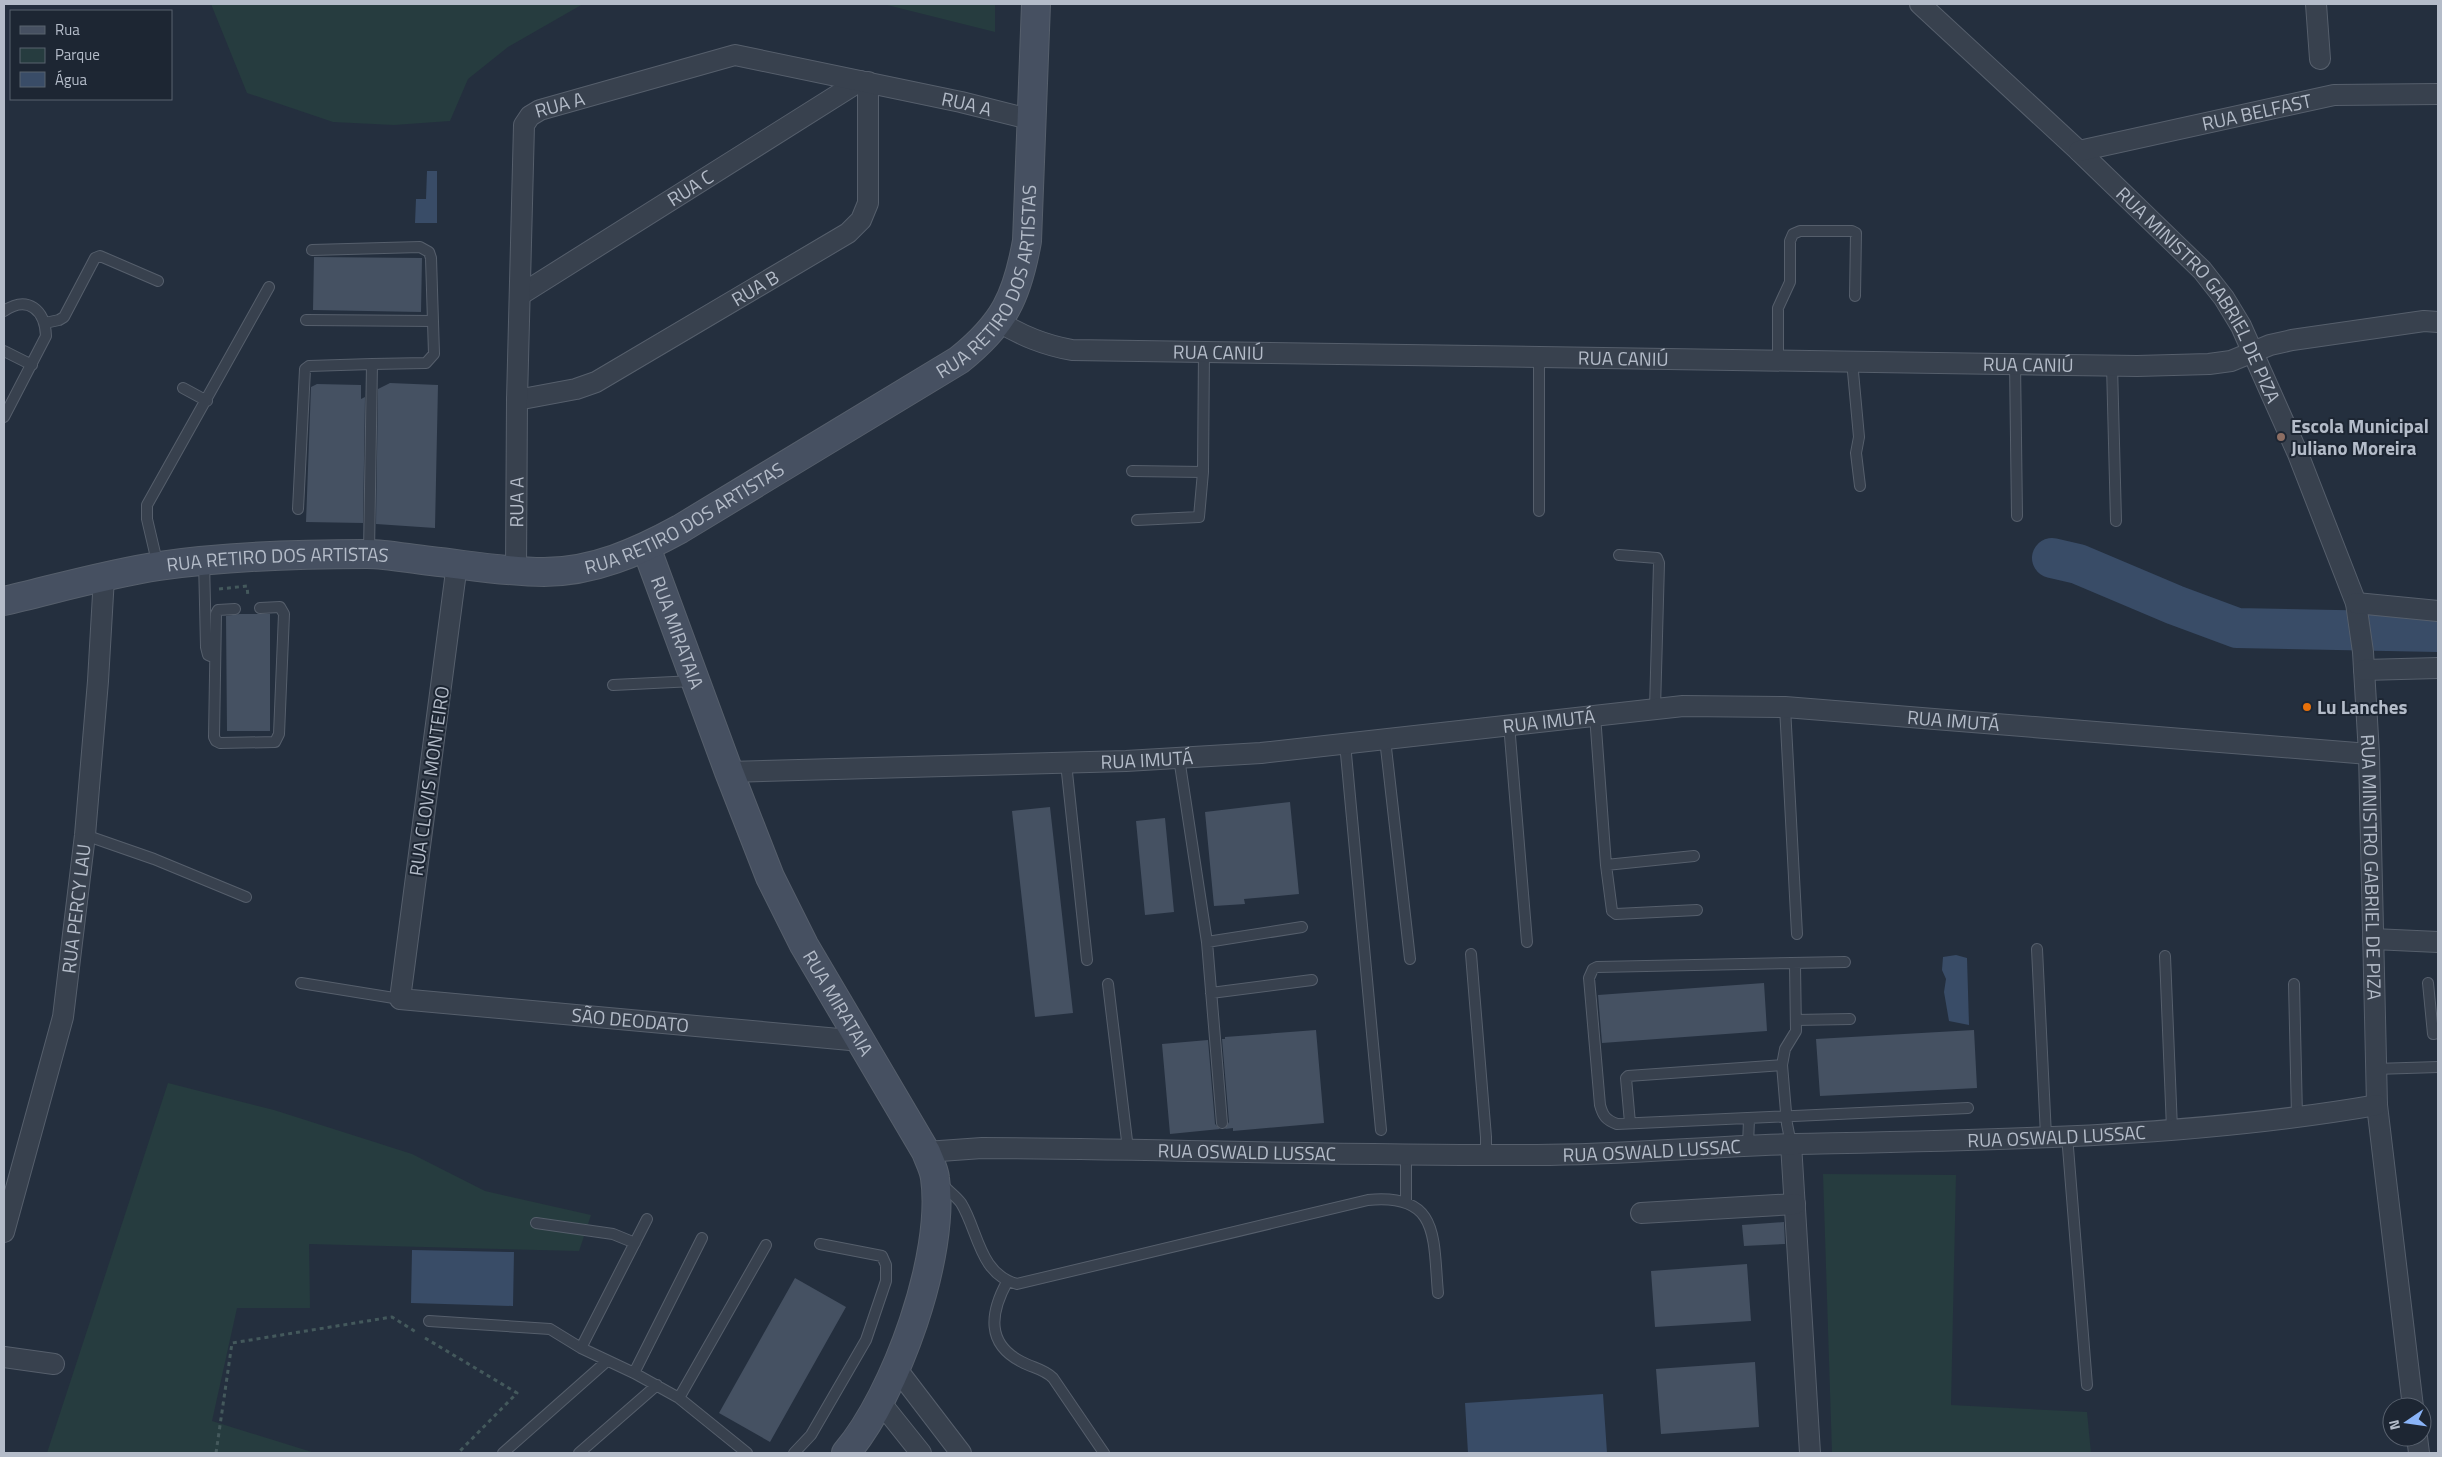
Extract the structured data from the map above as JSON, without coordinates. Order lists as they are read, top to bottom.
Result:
{
  "streets": {
    "street": [
      "RUA A",
      "RUA BELFAST",
      "RUA C",
      "RUA RETIRO DOS ARTISTAS",
      "RUA B",
      "RUA MINISTRO GABRIEL DE PIZA",
      "RUA CANIÚ",
      "RUA MIRATAIA",
      "RUA IMUTÁ",
      "RUA CLOVIS MONTEIRO",
      "RUA PERCY LAU",
      "SÃO DEODATO",
      "RUA OSWALD LUSSAC"
    ]
  },
  "crossings": [
    ["RUA A", "RUA C"],
    ["RUA A", "RUA RETIRO DOS ARTISTAS"],
    ["RUA A", "RUA B"],
    ["RUA BELFAST", "RUA MINISTRO GABRIEL DE PIZA"],
    ["RUA C", "RUA B"],
    ["RUA RETIRO DOS ARTISTAS", "RUA CANIÚ"],
    ["RUA RETIRO DOS ARTISTAS", "RUA MIRATAIA"],
    ["RUA RETIRO DOS ARTISTAS", "RUA CLOVIS MONTEIRO"],
    ["RUA RETIRO DOS ARTISTAS", "RUA PERCY LAU"],
    ["RUA MINISTRO GABRIEL DE PIZA", "RUA CANIÚ"],
    ["RUA MINISTRO GABRIEL DE PIZA", "RUA IMUTÁ"],
    ["RUA MINISTRO GABRIEL DE PIZA", "RUA OSWALD LUSSAC"],
    ["RUA MIRATAIA", "RUA IMUTÁ"],
    ["RUA MIRATAIA", "SÃO DEODATO"],
    ["RUA MIRATAIA", "RUA OSWALD LUSSAC"],
    ["RUA CLOVIS MONTEIRO", "SÃO DEODATO"]
  ],
  "places": ["Escola Municipal Juliano Moreira", "Lu Lanches"],
  "legend": ["Rua", "Parque", "Água"],
  "north": "left"
}
